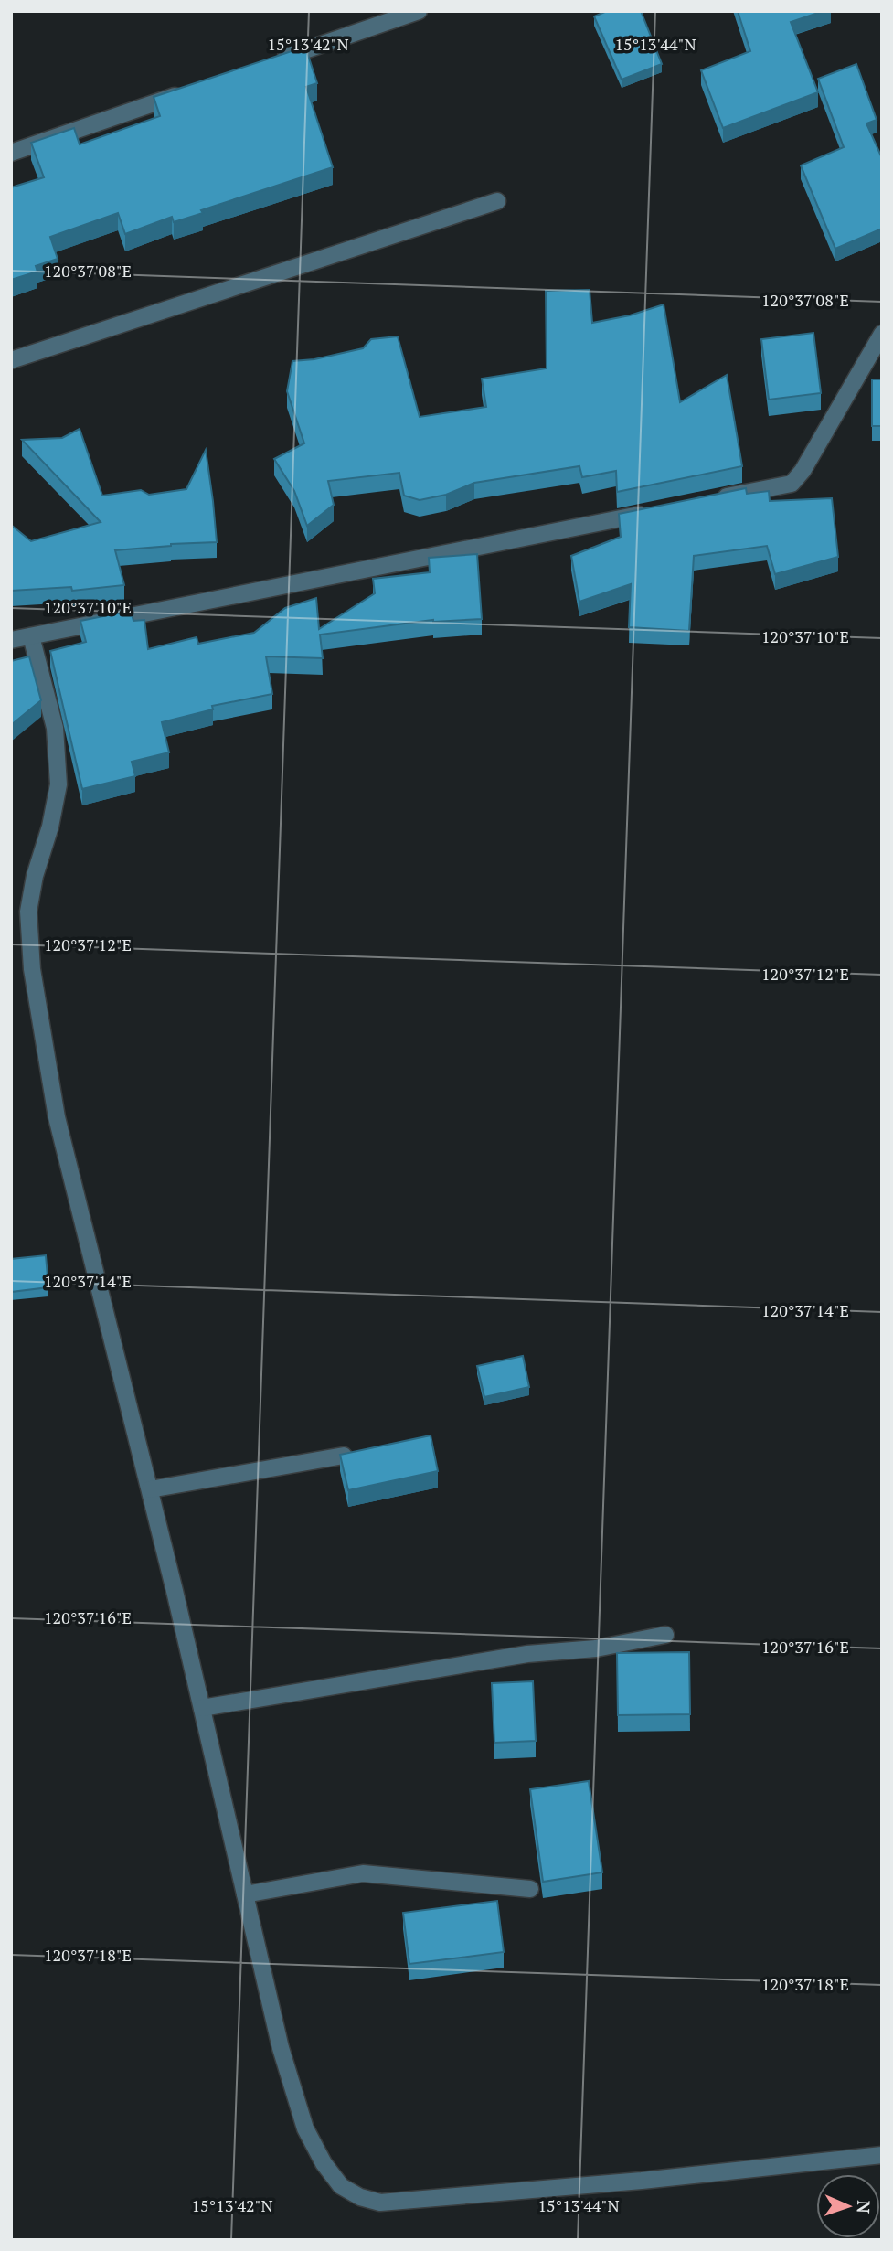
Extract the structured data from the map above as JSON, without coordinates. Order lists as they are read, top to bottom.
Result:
{
  "north": "right",
  "coordinates": [
    "15°13'42\"N",
    "15°13'44\"N",
    "120°37'08\"E",
    "120°37'10\"E",
    "120°37'12\"E",
    "120°37'14\"E",
    "120°37'16\"E",
    "120°37'18\"E"
  ]
}
